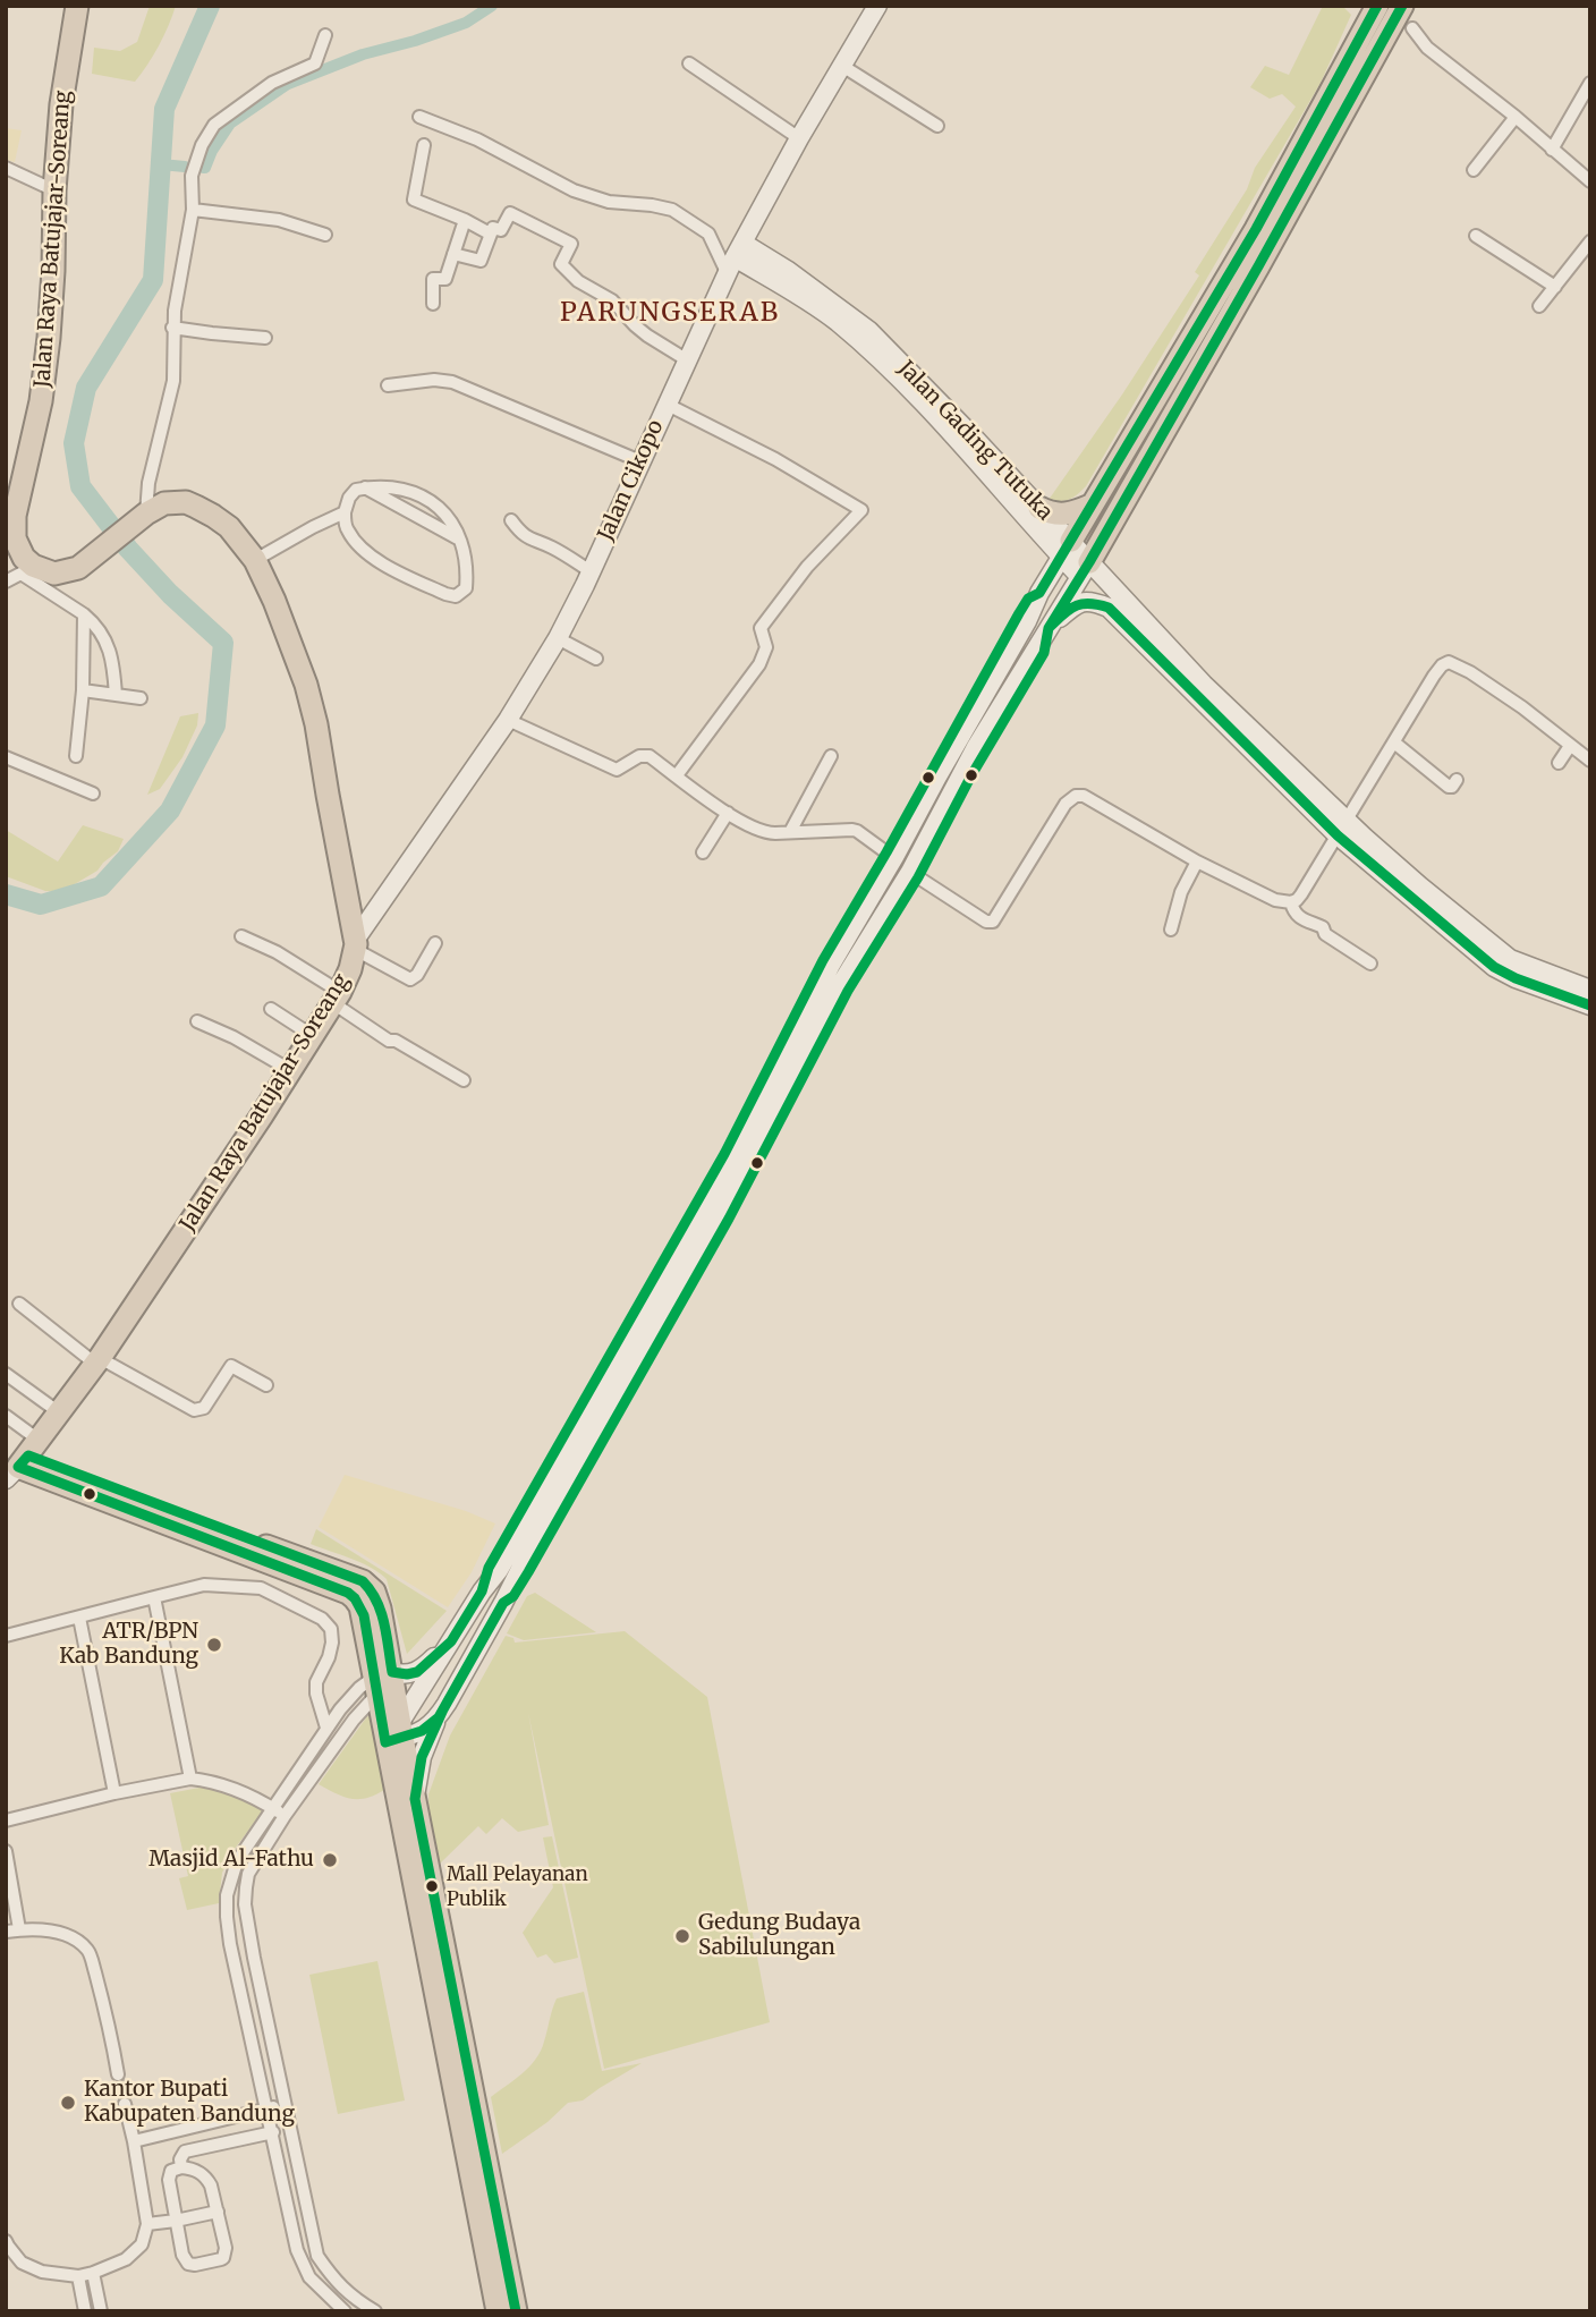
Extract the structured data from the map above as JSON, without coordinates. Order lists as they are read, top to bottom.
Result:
{
  "streets": {
    "highway": ["Jalan Raya Batujajar-Soreang"],
    "main road": ["Jalan Gading Tutuka", "Jalan Cikopo"]
  },
  "crossings": [
    ["Jalan Raya Batujajar-Soreang", "Jalan Cikopo"],
    ["Jalan Gading Tutuka", "Jalan Cikopo"]
  ],
  "districts": ["PARUNGSERAB"],
  "places": [
    "ATR/BPN Kab Bandung",
    "Masjid Al-Fathu",
    "Mall Pelayanan Publik",
    "Gedung Budaya Sabilulungan",
    "Kantor Bupati Kabupaten Bandung"
  ]
}
